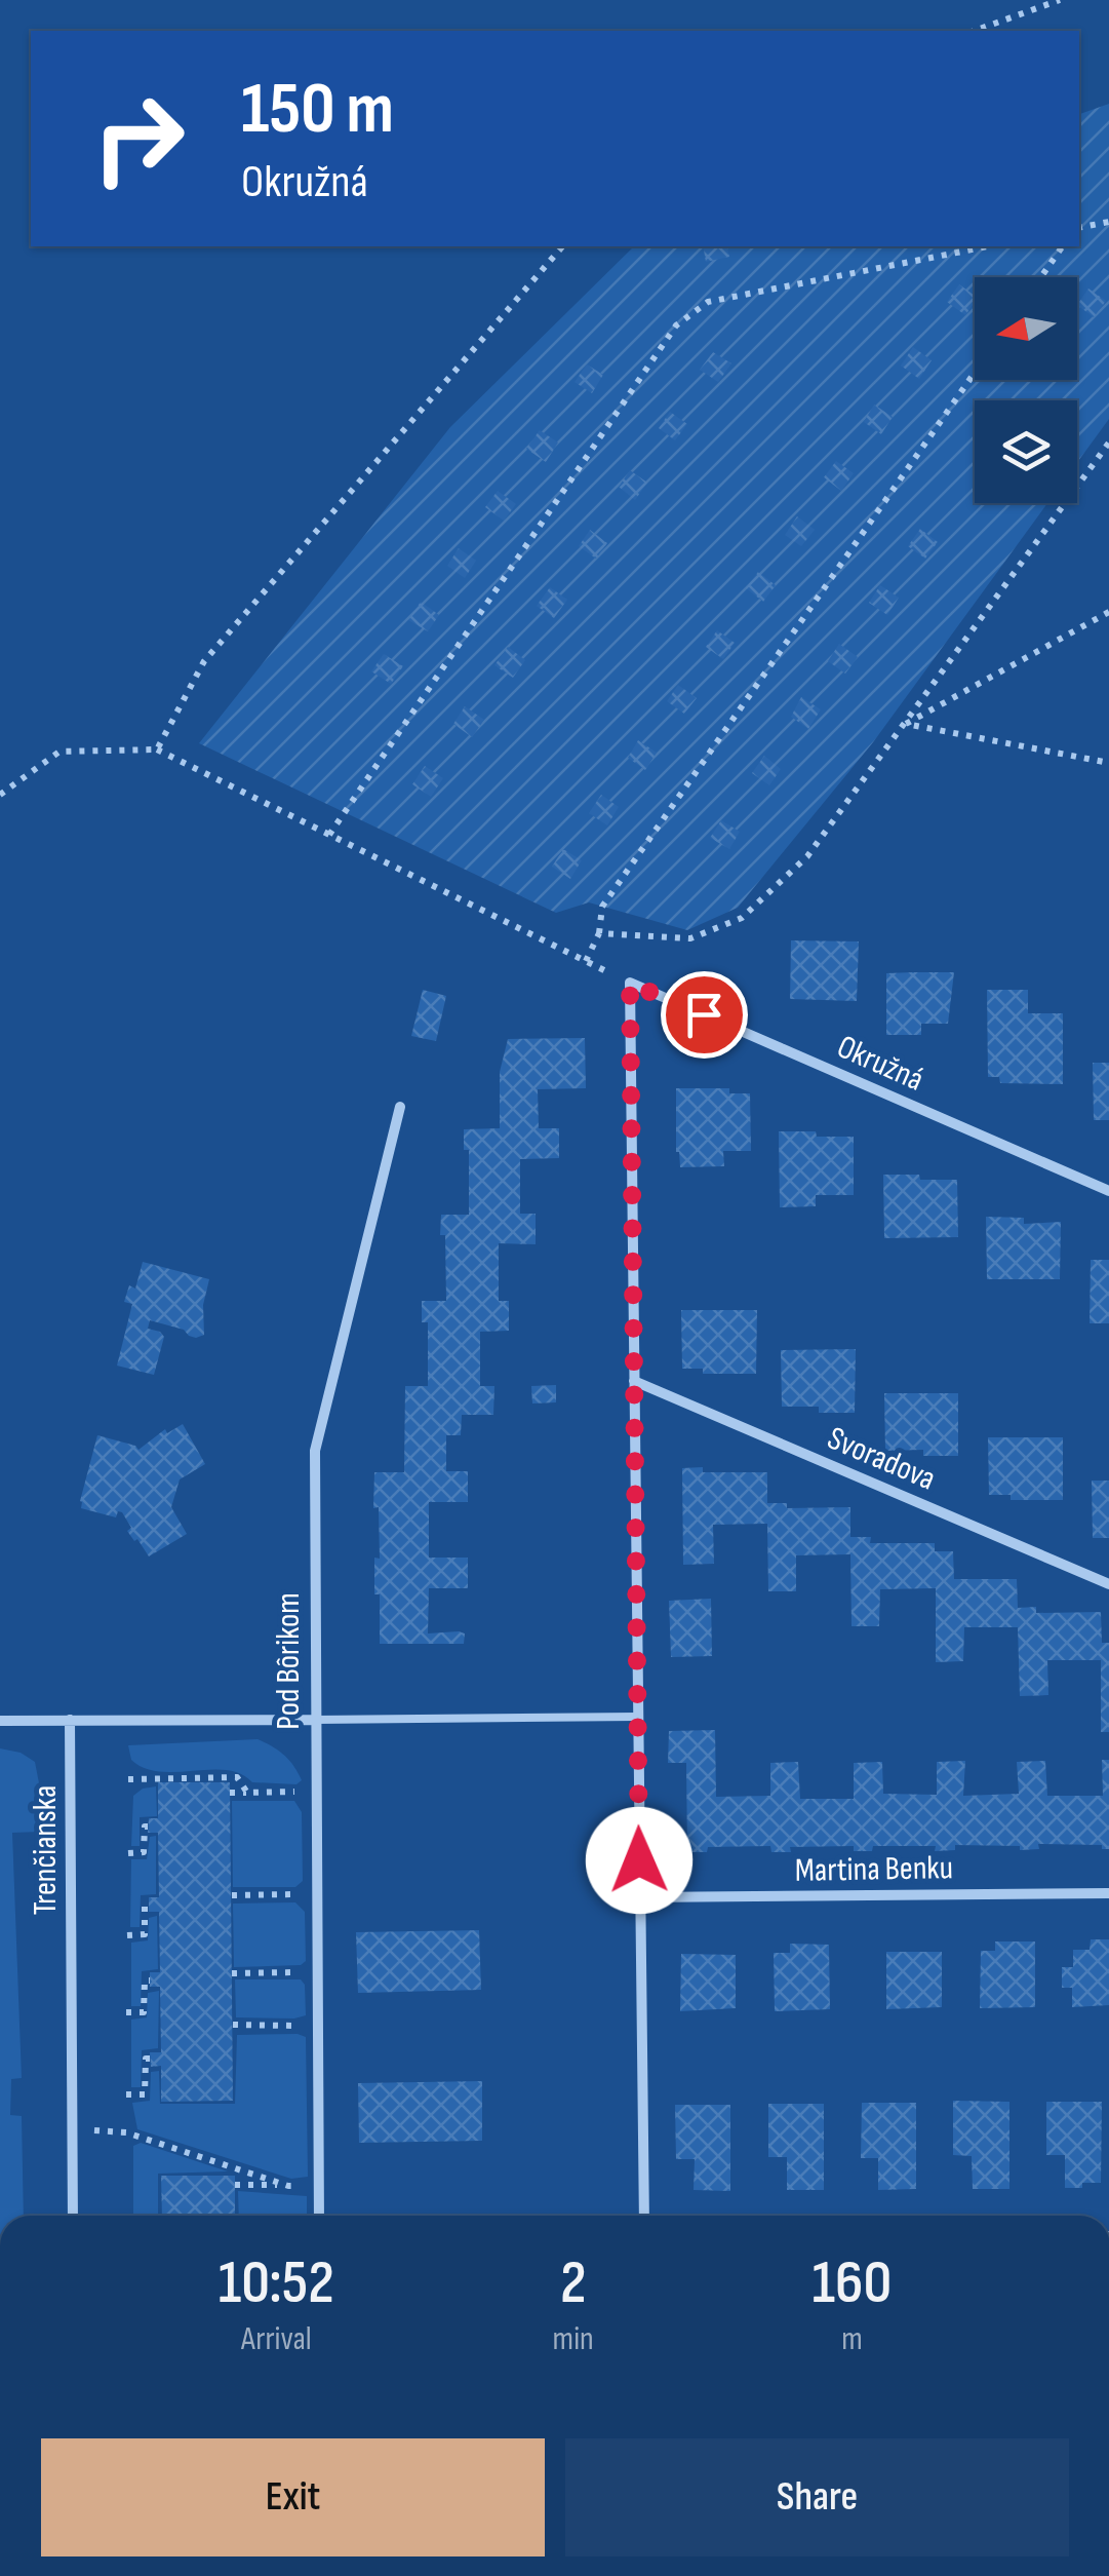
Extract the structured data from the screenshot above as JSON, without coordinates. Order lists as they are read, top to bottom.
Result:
{
  "streets": {
    "street": [
      "Okružná",
      "Svoradova",
      "Pod Bôrikom",
      "Trenčianska",
      "Martina Benku"
    ]
  },
  "north": "left",
  "page": {
    "turn": ["150 m", "Okružná"],
    "eta": [
      "10:52",
      "Arrival",
      "2",
      "min",
      "160",
      "m"
    ],
    "buttons": ["Exit", "Share"]
  }
}
